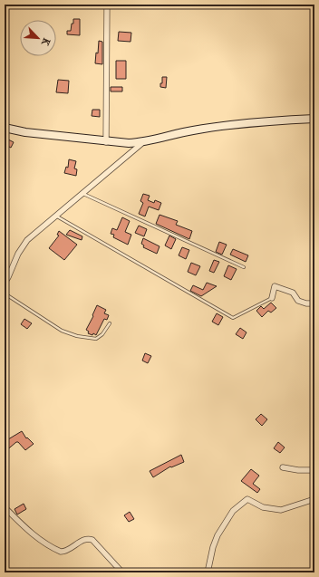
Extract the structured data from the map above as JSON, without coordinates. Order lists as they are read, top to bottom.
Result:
{
  "north": "bottom right"
}
